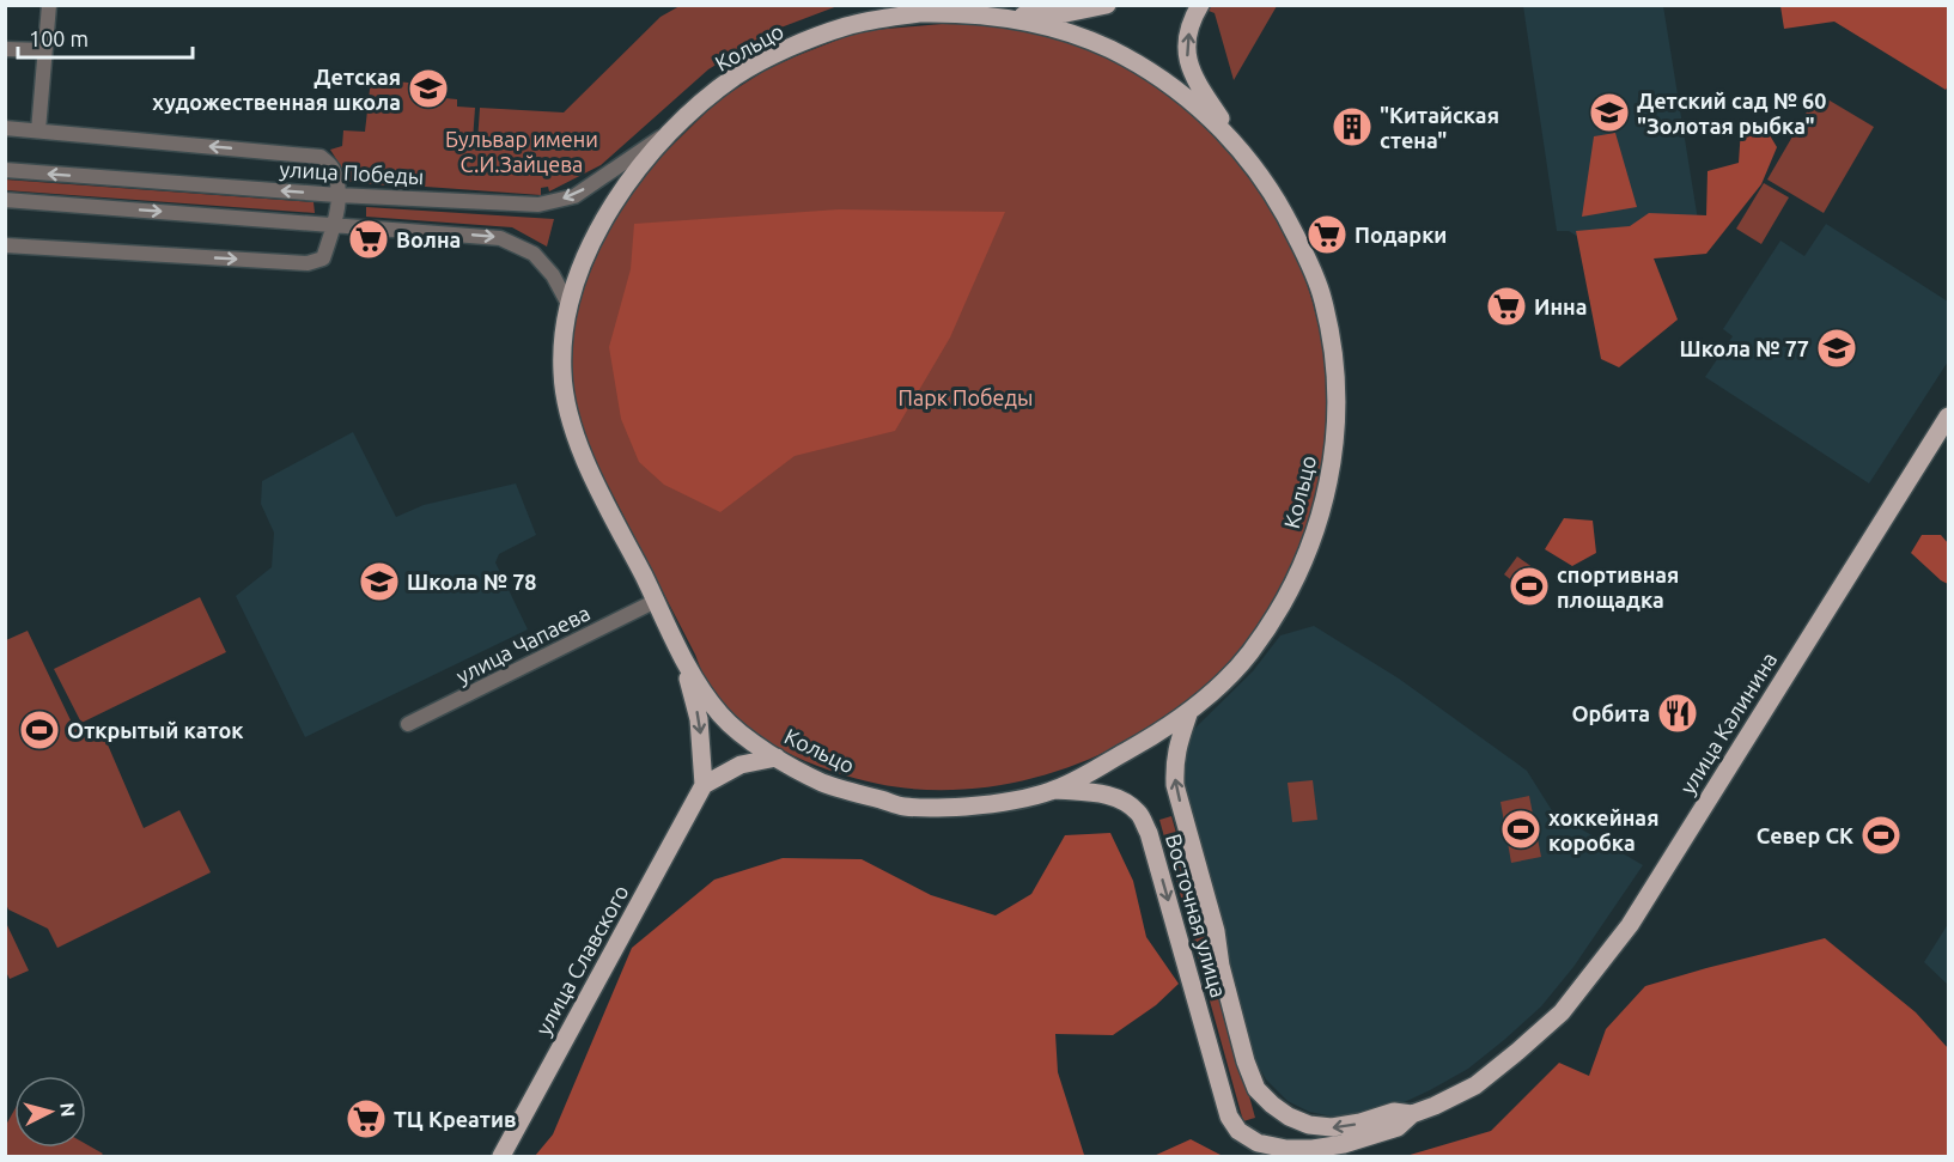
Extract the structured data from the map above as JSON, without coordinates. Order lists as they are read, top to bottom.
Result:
{
  "streets": {
    "main road": [
      "Кольцо",
      "улица Калинина",
      "Восточная улица",
      "улица Славского"
    ],
    "street": ["улица Победы", "улица Чапаева"]
  },
  "crossings": [
    ["Кольцо", "улица Победы"],
    ["Кольцо", "улица Чапаева"],
    ["Кольцо", "Восточная улица"],
    ["улица Калинина", "Восточная улица"]
  ],
  "one_way": ["Восточная улица"],
  "parks": ["Бульвар имени С.И.Зайцева", "Парк Победы"],
  "places": {
    "school or university": [
      "Детская художественная школа",
      "Детский сад № 60 \"Золотая рыбка\"",
      "Школа № 77",
      "Школа № 78"
    ],
    "building": ["\"Китайская стена\""],
    "supermarket": [
      "Подарки",
      "Волна",
      "Инна",
      "ТЦ Креатив"
    ],
    "sports": [
      "спортивная площадка",
      "Открытый каток",
      "хоккейная коробка",
      "Север СК"
    ],
    "restaurant": ["Орбита"]
  },
  "scale_bar": "100 m",
  "north": "right"
}
